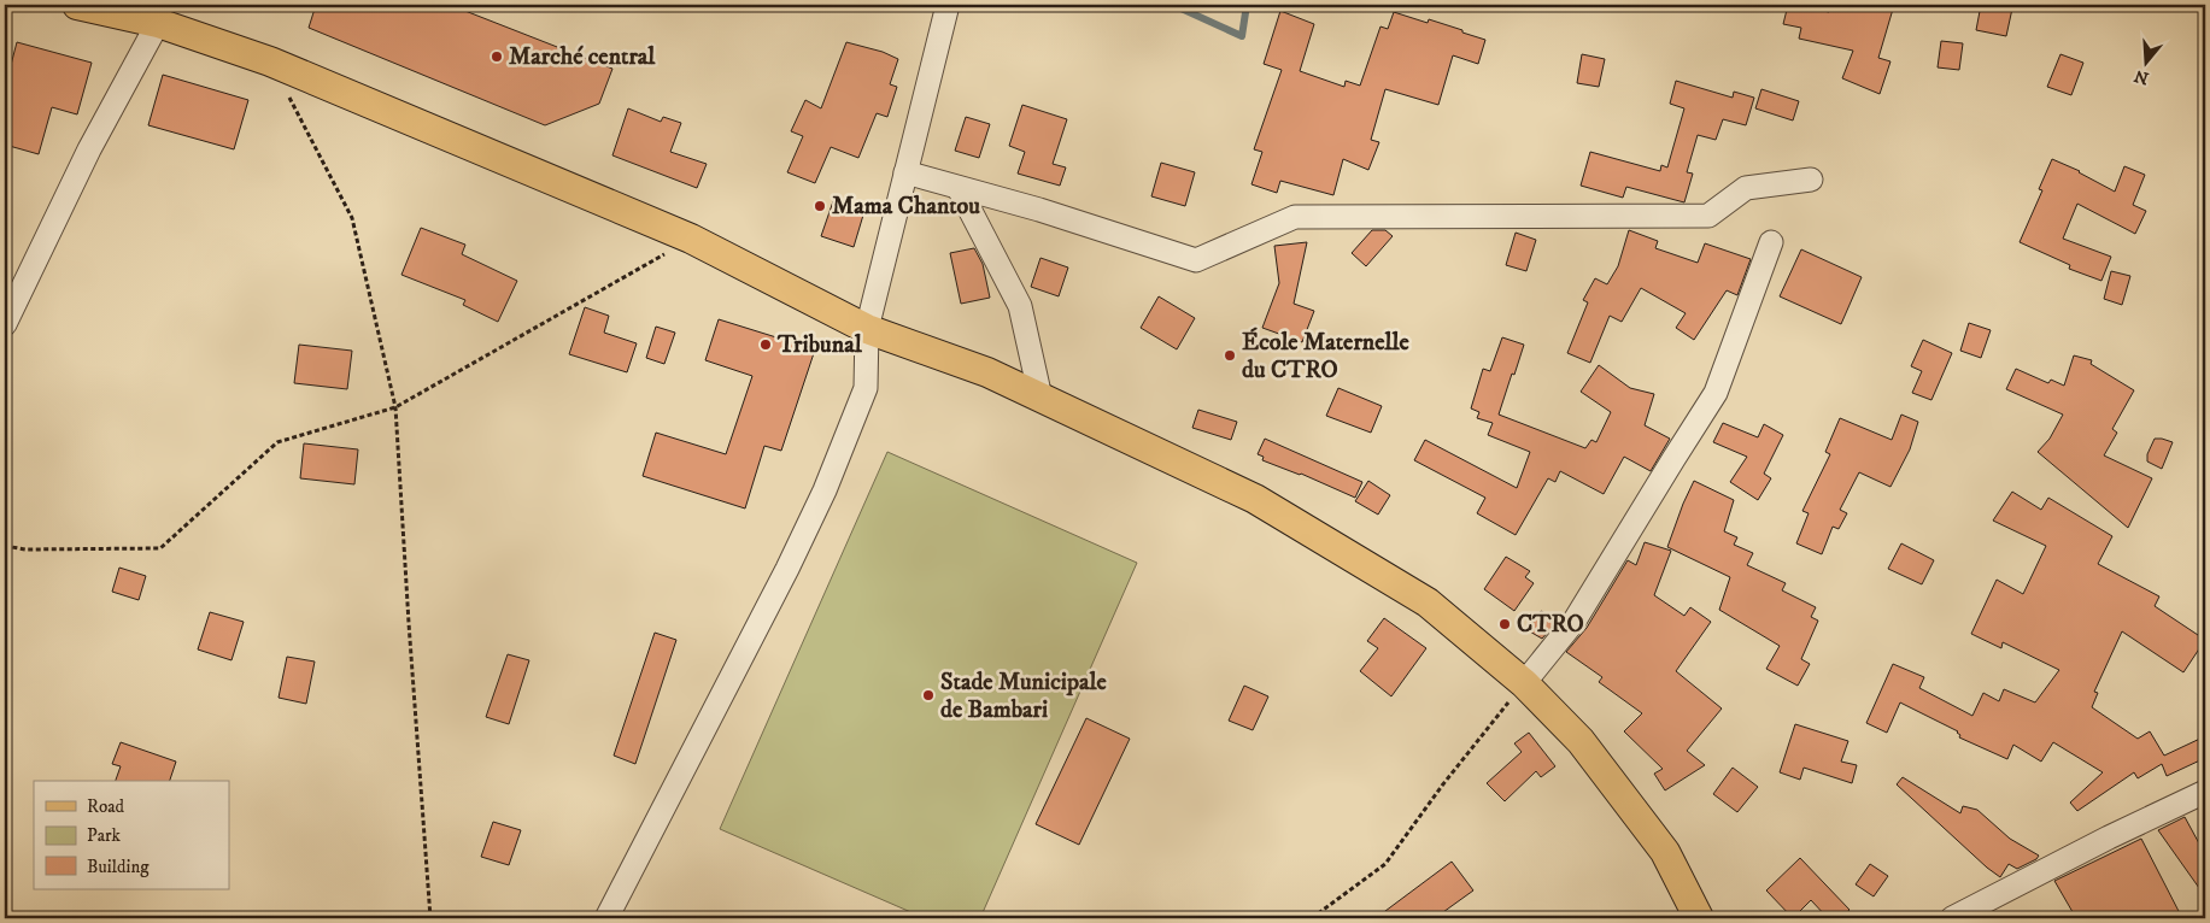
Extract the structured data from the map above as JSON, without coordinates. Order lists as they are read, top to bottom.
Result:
{
  "places": [
    "Marché central",
    "Mama Chantou",
    "Tribunal",
    "École Maternelle du CTRO",
    "CTRO",
    "Stade Municipale de Bambari"
  ],
  "legend": ["Road", "Park", "Building"],
  "north": "bottom"
}
